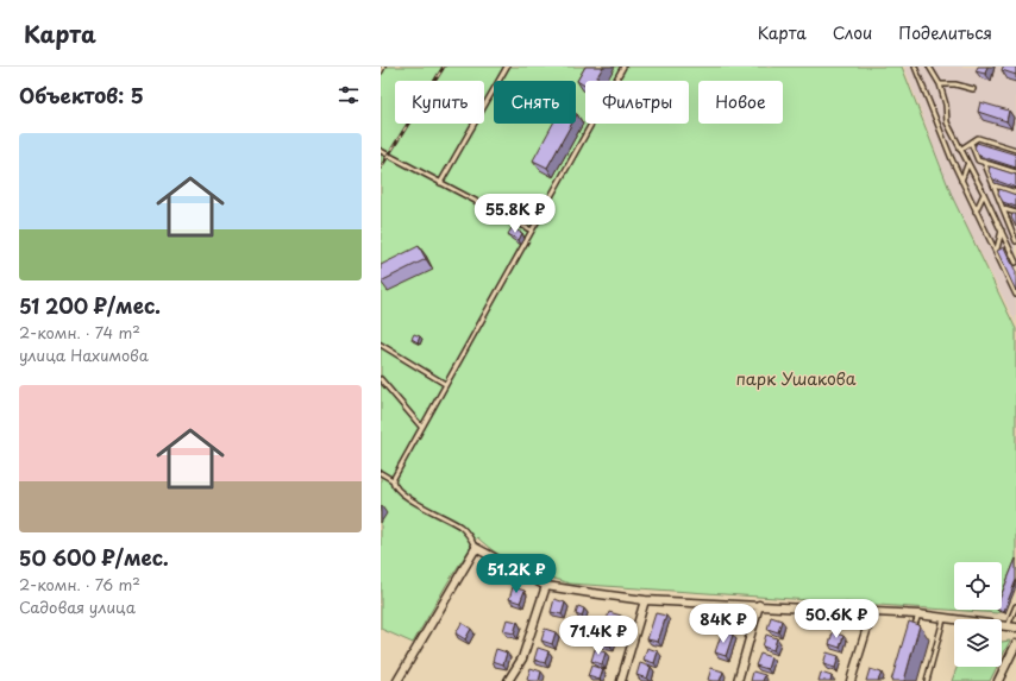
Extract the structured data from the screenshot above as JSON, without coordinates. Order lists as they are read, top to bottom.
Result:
{
  "parks": ["парк Ушакова"],
  "page": {
    "header": "Карта",
    "nav": ["Карта", "Слои", "Поделиться"],
    "heading": "Объектов: 5",
    "chip": [
      "Купить",
      "Снять",
      "Фильтры",
      "Новое"
    ],
    "list": [
      {
        "name": "51 200 ₽/мес.",
        "note": "2-комн. · 74 m² · улица Нахимова"
      },
      {
        "name": "50 600 ₽/мес.",
        "note": "2-комн. · 76 m² · Садовая улица"
      }
    ],
    "price": [
      "55.8K ₽",
      "51.2K ₽",
      "50.6K ₽",
      "84K ₽",
      "71.4K ₽"
    ]
  }
}
